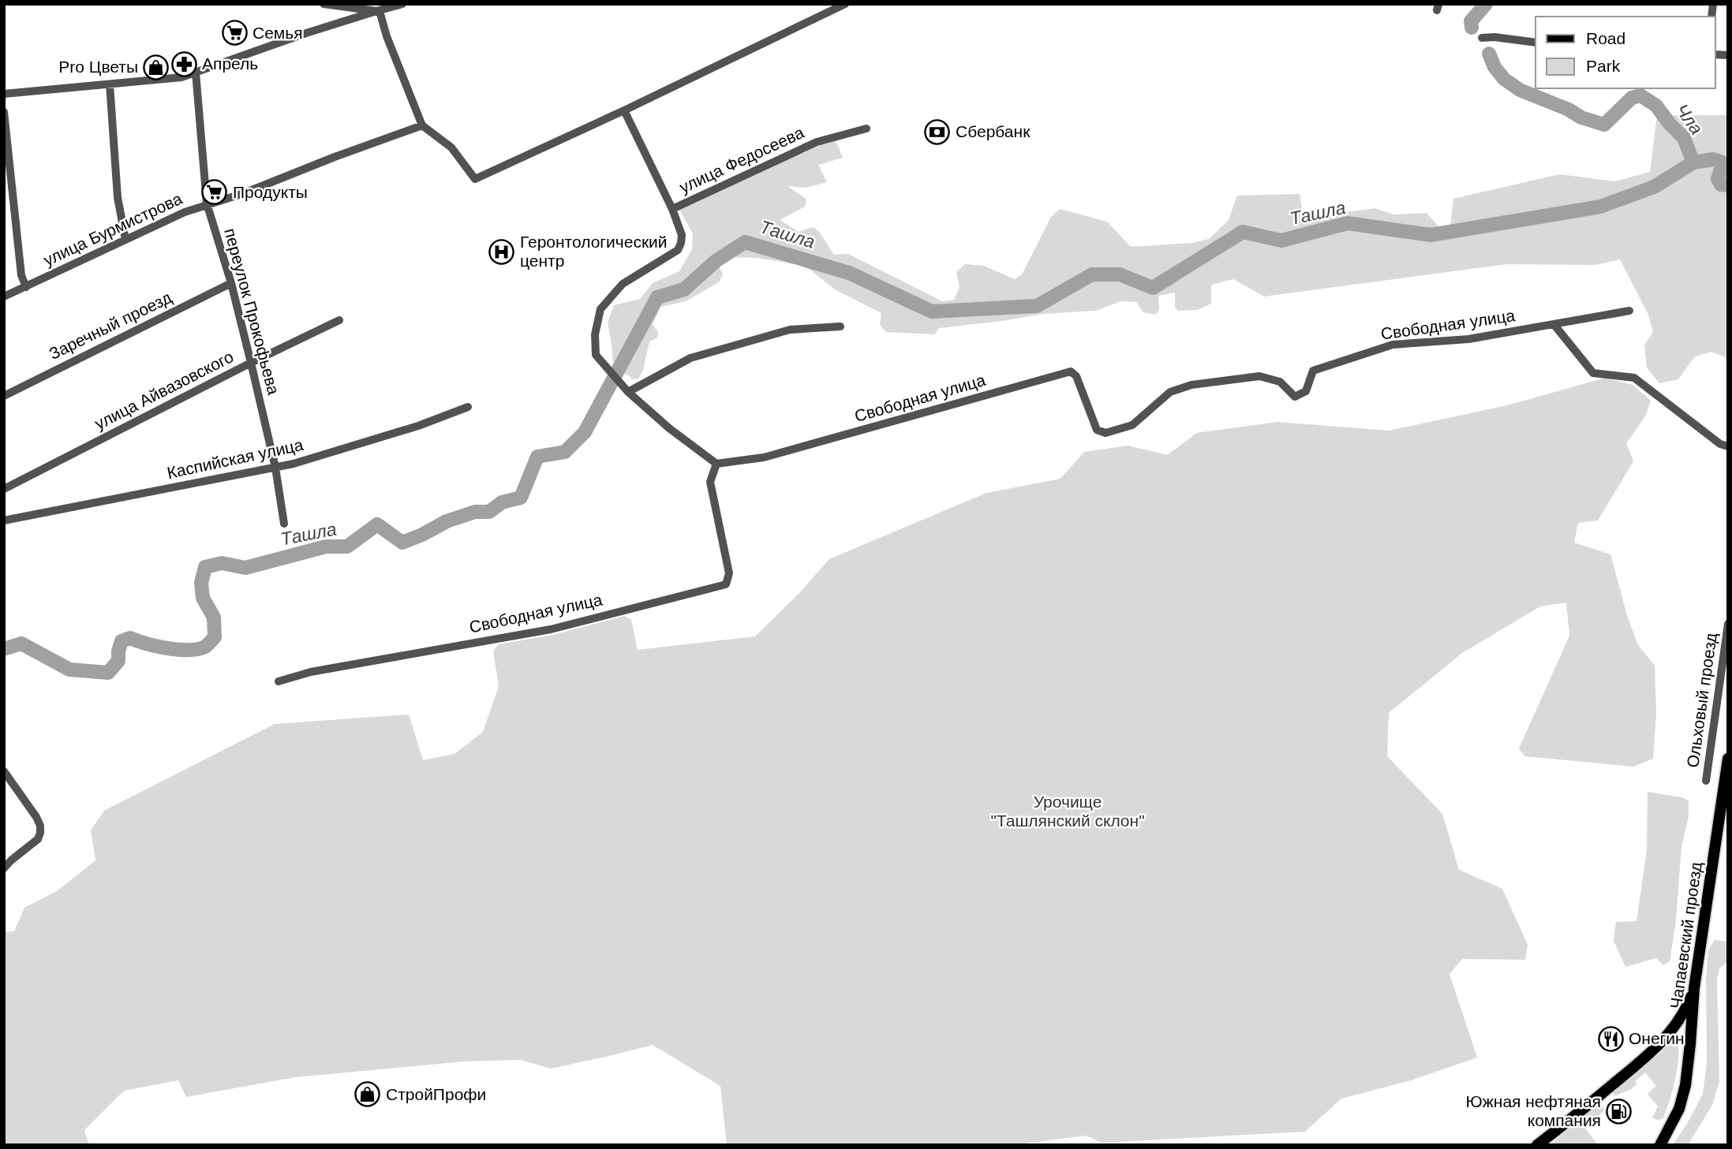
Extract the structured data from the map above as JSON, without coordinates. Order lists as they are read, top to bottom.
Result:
{
  "streets": {
    "main road": ["Чапаевский проезд"],
    "street": [
      "улица Федосеева",
      "улица Бурмистрова",
      "переулок Прокофьева",
      "Свободная улица",
      "Заречный проезд",
      "улица Айвазовского",
      "Каспийская улица",
      "Ольховый проезд"
    ]
  },
  "crossings": [
    ["улица Бурмистрова", "переулок Прокофьева"],
    ["переулок Прокофьева", "Заречный проезд"],
    ["переулок Прокофьева", "улица Айвазовского"],
    ["переулок Прокофьева", "Каспийская улица"]
  ],
  "water": ["Чла", "Ташла"],
  "parks": ["Урочище \"Ташлянский склон\""],
  "places": {
    "supermarket": ["Семья", "Продукты"],
    "pharmacy": ["Апрель"],
    "shop": ["Pro Цветы", "СтройПрофи"],
    "bank": ["Сбербанк"],
    "hospital": ["Геронтологический центр"],
    "restaurant": ["Онегин"],
    "fuel station": ["Южная нефтяная компания"]
  },
  "legend": ["Road", "Park"]
}
